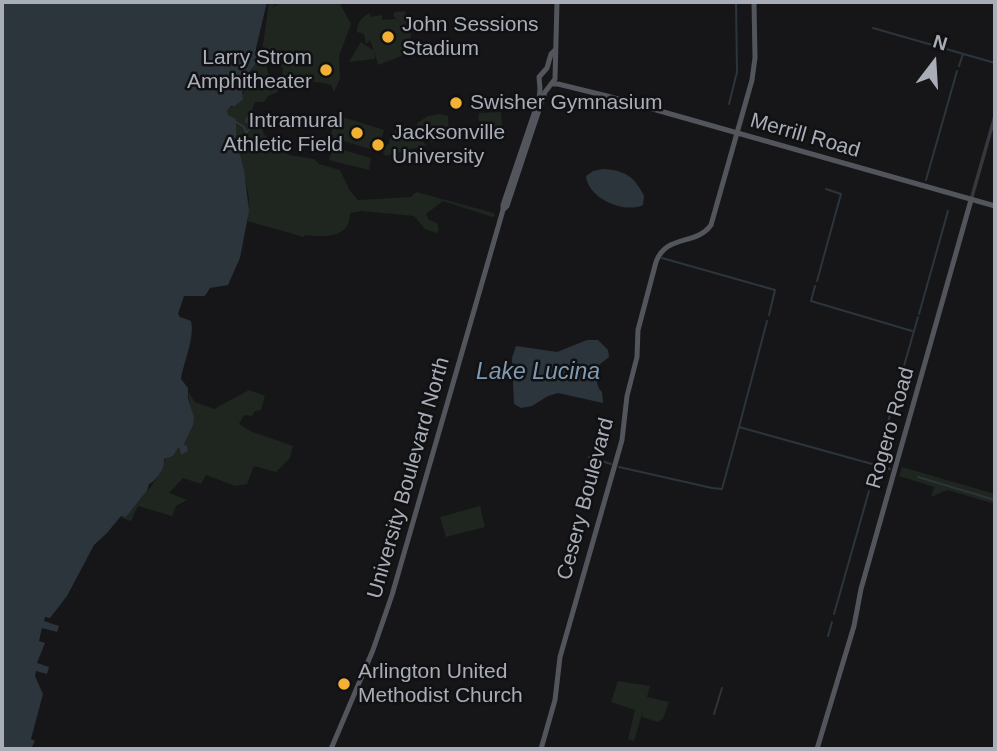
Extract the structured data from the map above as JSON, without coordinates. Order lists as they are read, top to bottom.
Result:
{
  "streets": {
    "main road": [
      "Merrill Road",
      "Rogero Road",
      "University Boulevard North",
      "Cesery Boulevard"
    ]
  },
  "crossings": [
    ["Merrill Road", "Rogero Road"],
    ["Merrill Road", "University Boulevard North"],
    ["Merrill Road", "Cesery Boulevard"]
  ],
  "water": ["Lake Lucina"],
  "places": [
    "John Sessions Stadium",
    "Larry Strom Amphitheater",
    "Swisher Gymnasium",
    "Intramural Athletic Field",
    "Jacksonville University",
    "Arlington United Methodist Church"
  ],
  "north": "top"
}
